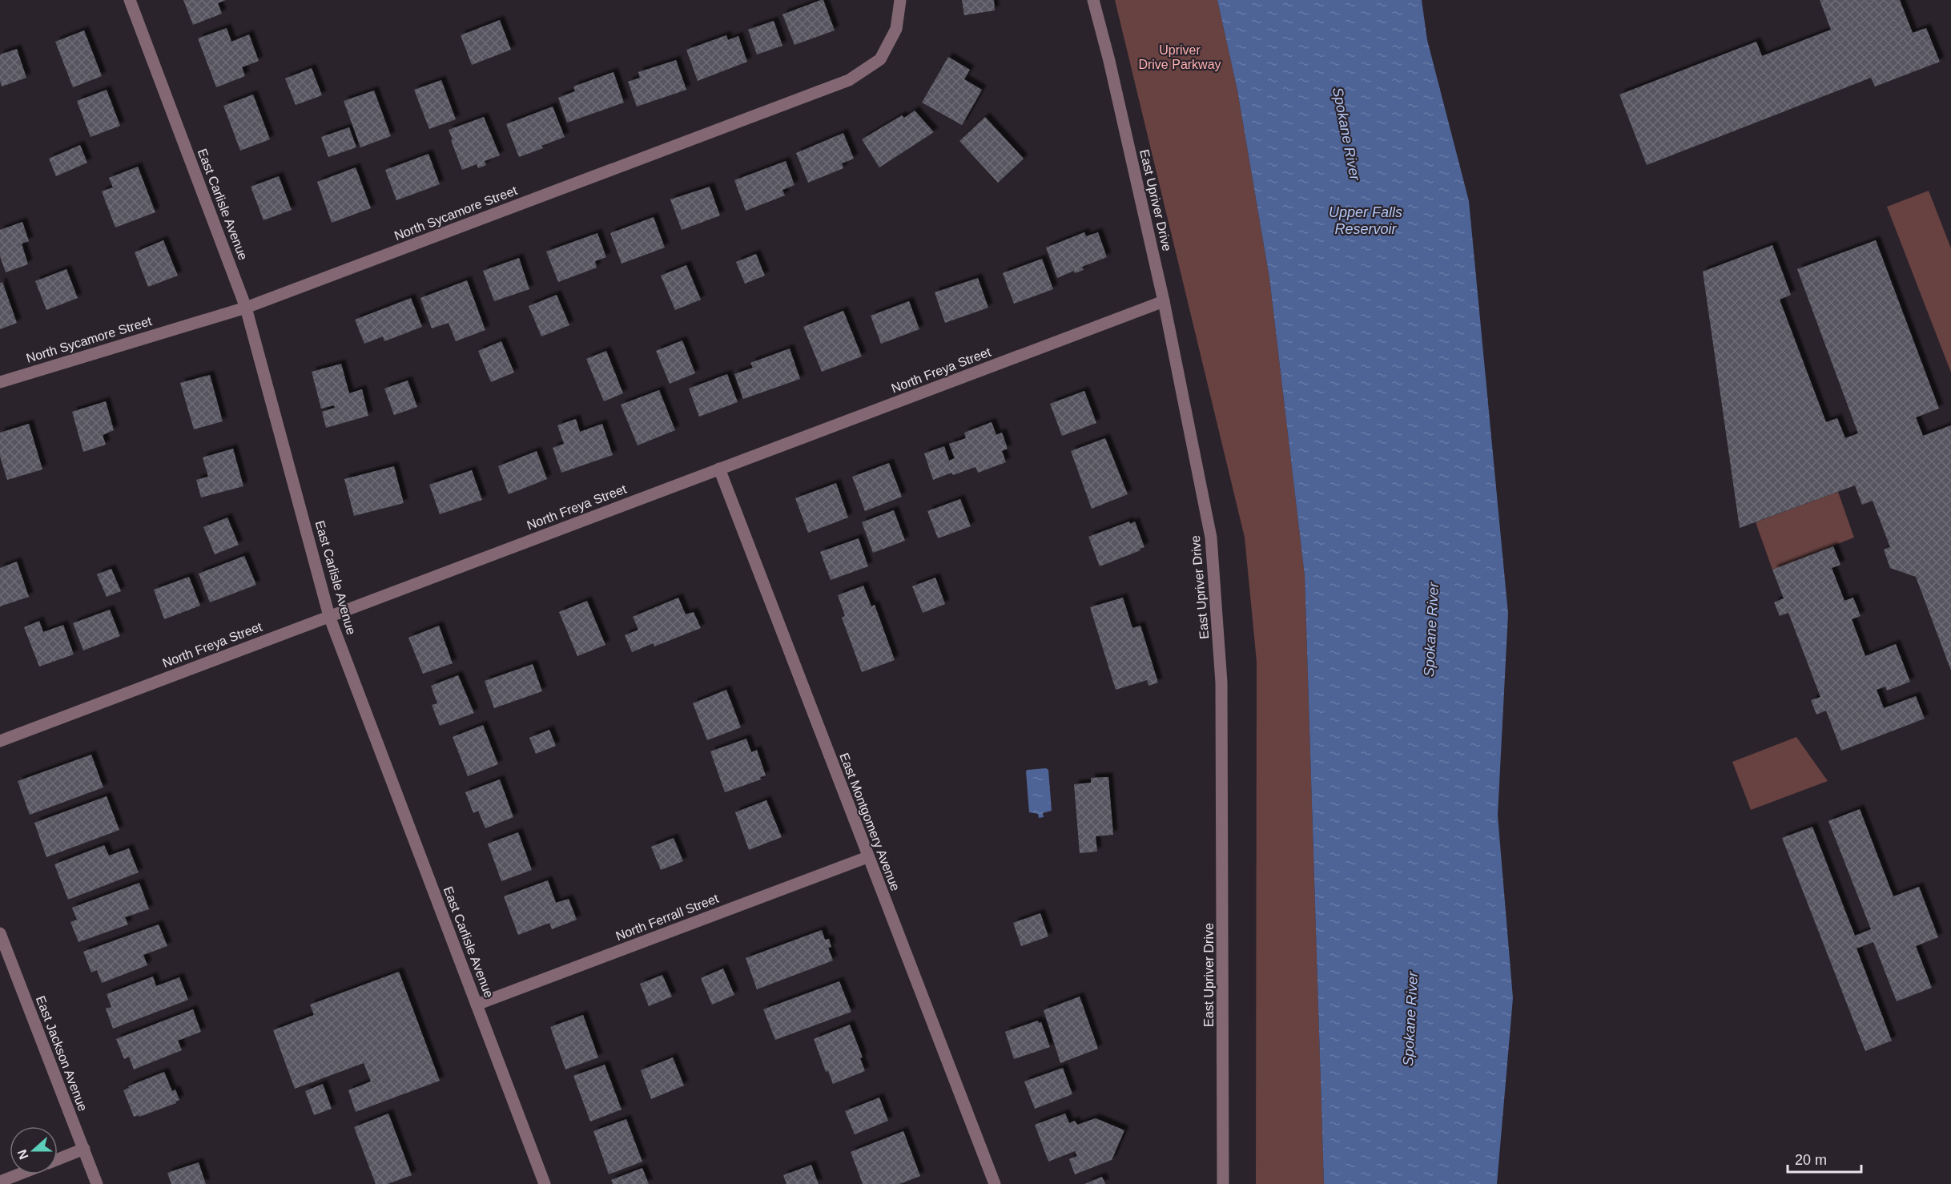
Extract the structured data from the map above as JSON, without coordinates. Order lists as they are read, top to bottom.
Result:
{
  "streets": {
    "street": [
      "East Upriver Drive",
      "East Carlisle Avenue",
      "North Sycamore Street",
      "North Freya Street",
      "East Montgomery Avenue",
      "North Ferrall Street",
      "East Jackson Avenue"
    ]
  },
  "crossings": [
    ["East Upriver Drive", "North Freya Street"],
    ["East Carlisle Avenue", "North Sycamore Street"],
    ["East Carlisle Avenue", "North Freya Street"],
    ["East Carlisle Avenue", "North Ferrall Street"],
    ["North Freya Street", "East Montgomery Avenue"],
    ["East Montgomery Avenue", "North Ferrall Street"]
  ],
  "water": ["Spokane River", "Upper Falls Reservoir"],
  "parks": ["Upriver Drive Parkway"],
  "scale_bar": "20 m",
  "north": "left"
}
